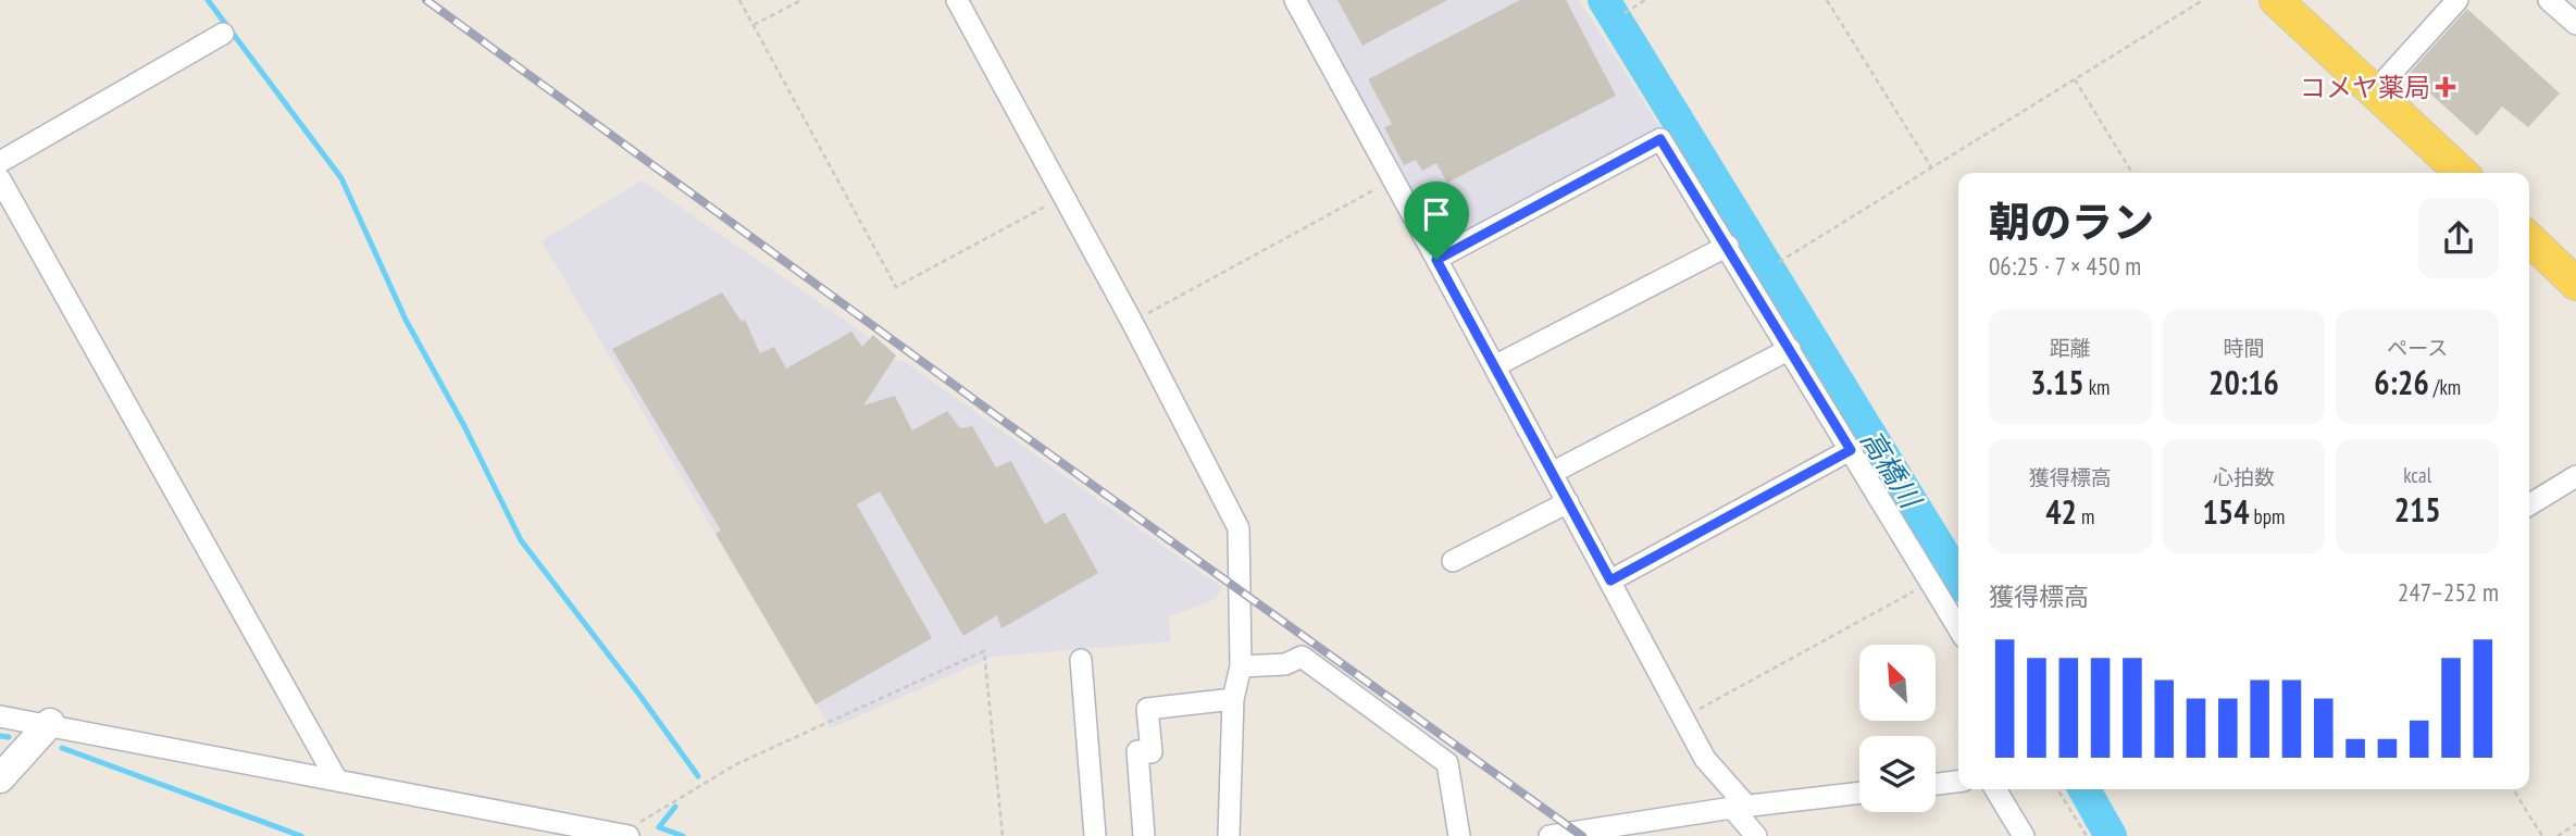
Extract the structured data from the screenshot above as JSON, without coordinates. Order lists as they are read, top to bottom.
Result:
{
  "water": ["高橋川"],
  "places": {
    "health": ["コメヤ薬局"]
  },
  "north": "top left",
  "page": {
    "heading": ["朝のラン", "06:25 · 7 × 450 m"],
    "stats": [
      ["距離", "3.15 km"],
      ["時間", "20:16"],
      ["ペース", "6:26 /km"],
      ["獲得標高", "42 m"],
      ["心拍数", "154 bpm"],
      ["kcal", "215"]
    ],
    "chart": ["獲得標高", "247–252 m"]
  }
}
